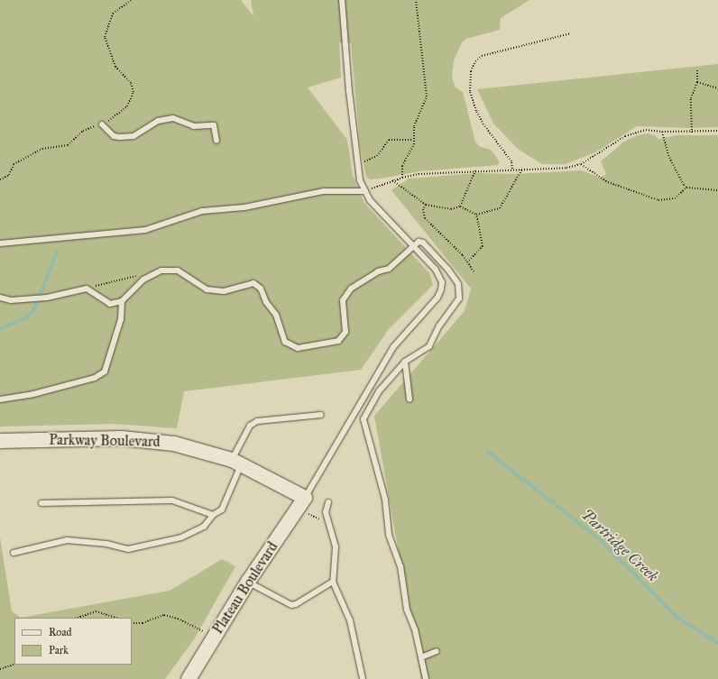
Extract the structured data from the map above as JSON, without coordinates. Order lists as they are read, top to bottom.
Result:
{
  "streets": {
    "street": ["Parkway Boulevard", "Plateau Boulevard"]
  },
  "crossings": [
    ["Parkway Boulevard", "Plateau Boulevard"]
  ],
  "water": ["Partridge Creek"],
  "legend": ["Road", "Park"]
}
